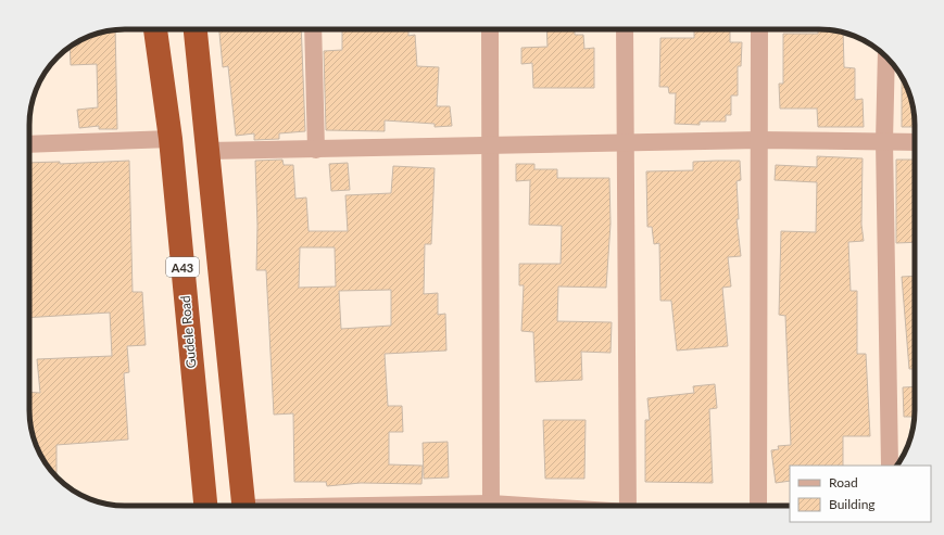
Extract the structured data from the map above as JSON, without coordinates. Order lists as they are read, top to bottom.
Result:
{
  "streets": {
    "highway": ["A43", "Gudele Road"]
  },
  "legend": ["Road", "Building"]
}
